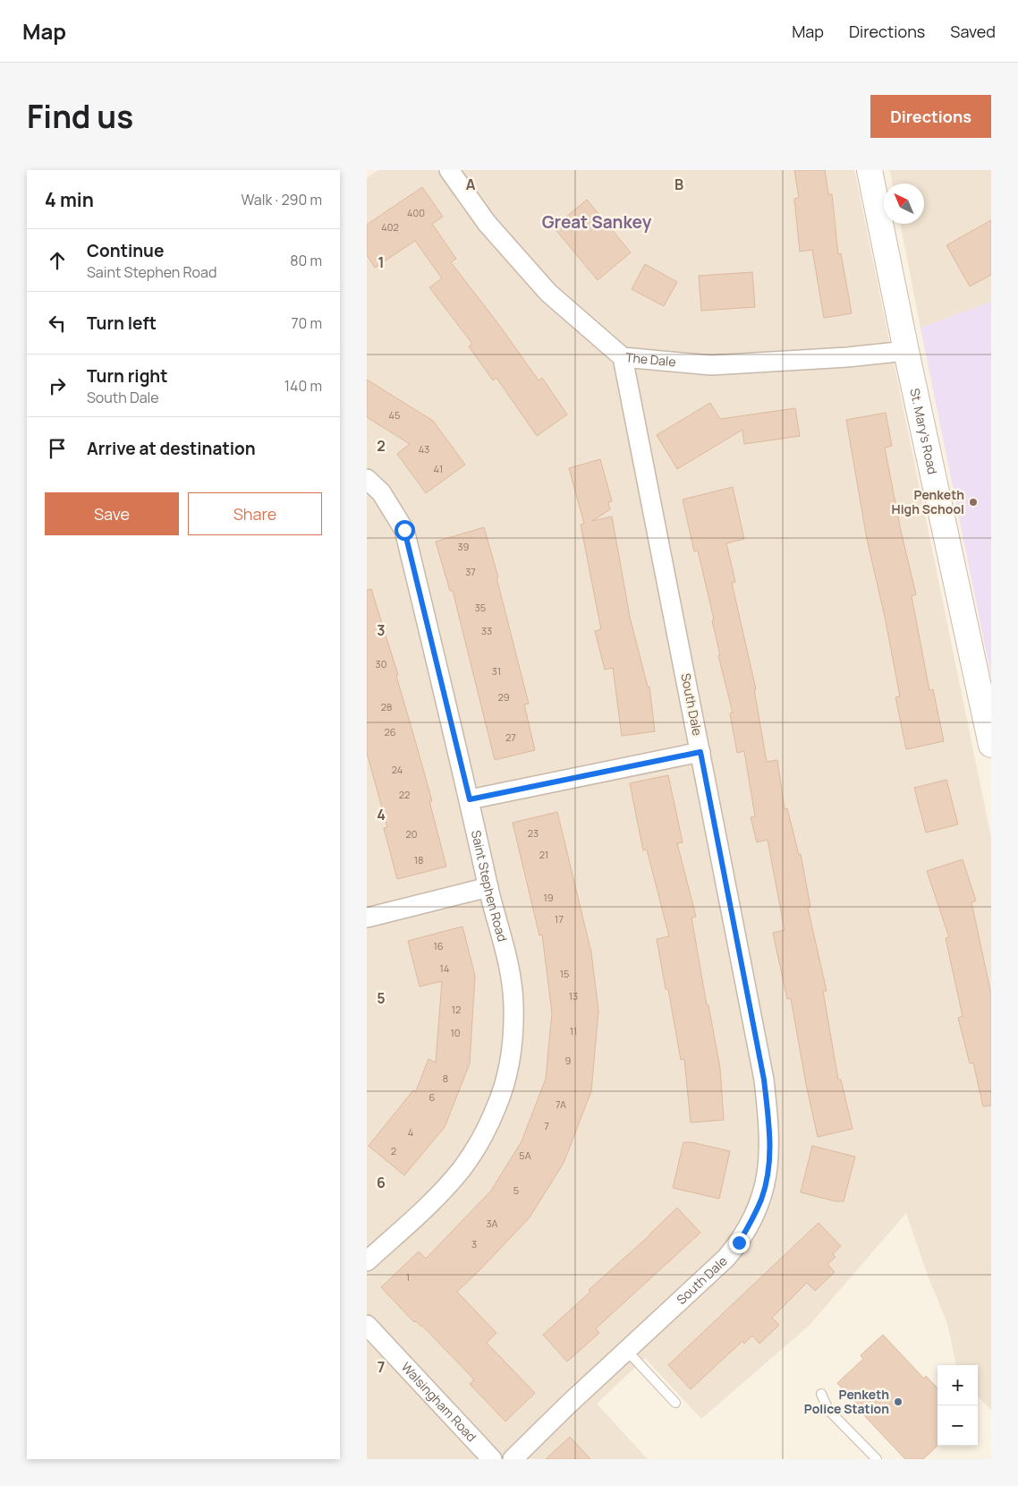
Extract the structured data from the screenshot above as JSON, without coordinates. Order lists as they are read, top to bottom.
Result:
{
  "streets": {
    "street": [
      "The Dale",
      "St. Mary's Road",
      "South Dale",
      "Saint Stephen Road",
      "Walsingham Road"
    ]
  },
  "crossings": [
    ["The Dale", "St. Mary's Road"],
    ["The Dale", "South Dale"]
  ],
  "districts": ["Great Sankey"],
  "places": ["Penketh High School", "Penketh Police Station"],
  "house_numbers": [
    "400",
    "402",
    "45",
    "43",
    "41",
    "39",
    "37",
    "35",
    "33",
    "30",
    "31",
    "29",
    "28",
    "26",
    "27",
    "24",
    "22",
    "23",
    "20",
    "21",
    "18",
    "19",
    "17",
    "16",
    "14",
    "15",
    "13",
    "12",
    "11",
    "10",
    "9",
    "8",
    "6",
    "7A",
    "7",
    "4",
    "2",
    "5A",
    "5",
    "3A",
    "3",
    "1"
  ],
  "north": "top left",
  "page": {
    "header": "Map",
    "nav": ["Map", "Directions", "Saved"],
    "title": "Find us",
    "buttons": [
      "Directions",
      ["Save", "Share"]
    ],
    "heading": ["4 min", "Walk · 290 m"],
    "list": [
      ["Continue", "Saint Stephen Road", "80 m"],
      ["Turn left", "70 m"],
      ["Turn right", "South Dale", "140 m"],
      "Arrive at destination"
    ],
    "map_buttons": ["+", "−"]
  },
  "grid": {
    "columns": ["A", "B"],
    "rows": [
      "1",
      "2",
      "3",
      "4",
      "5",
      "6",
      "7"
    ]
  }
}
